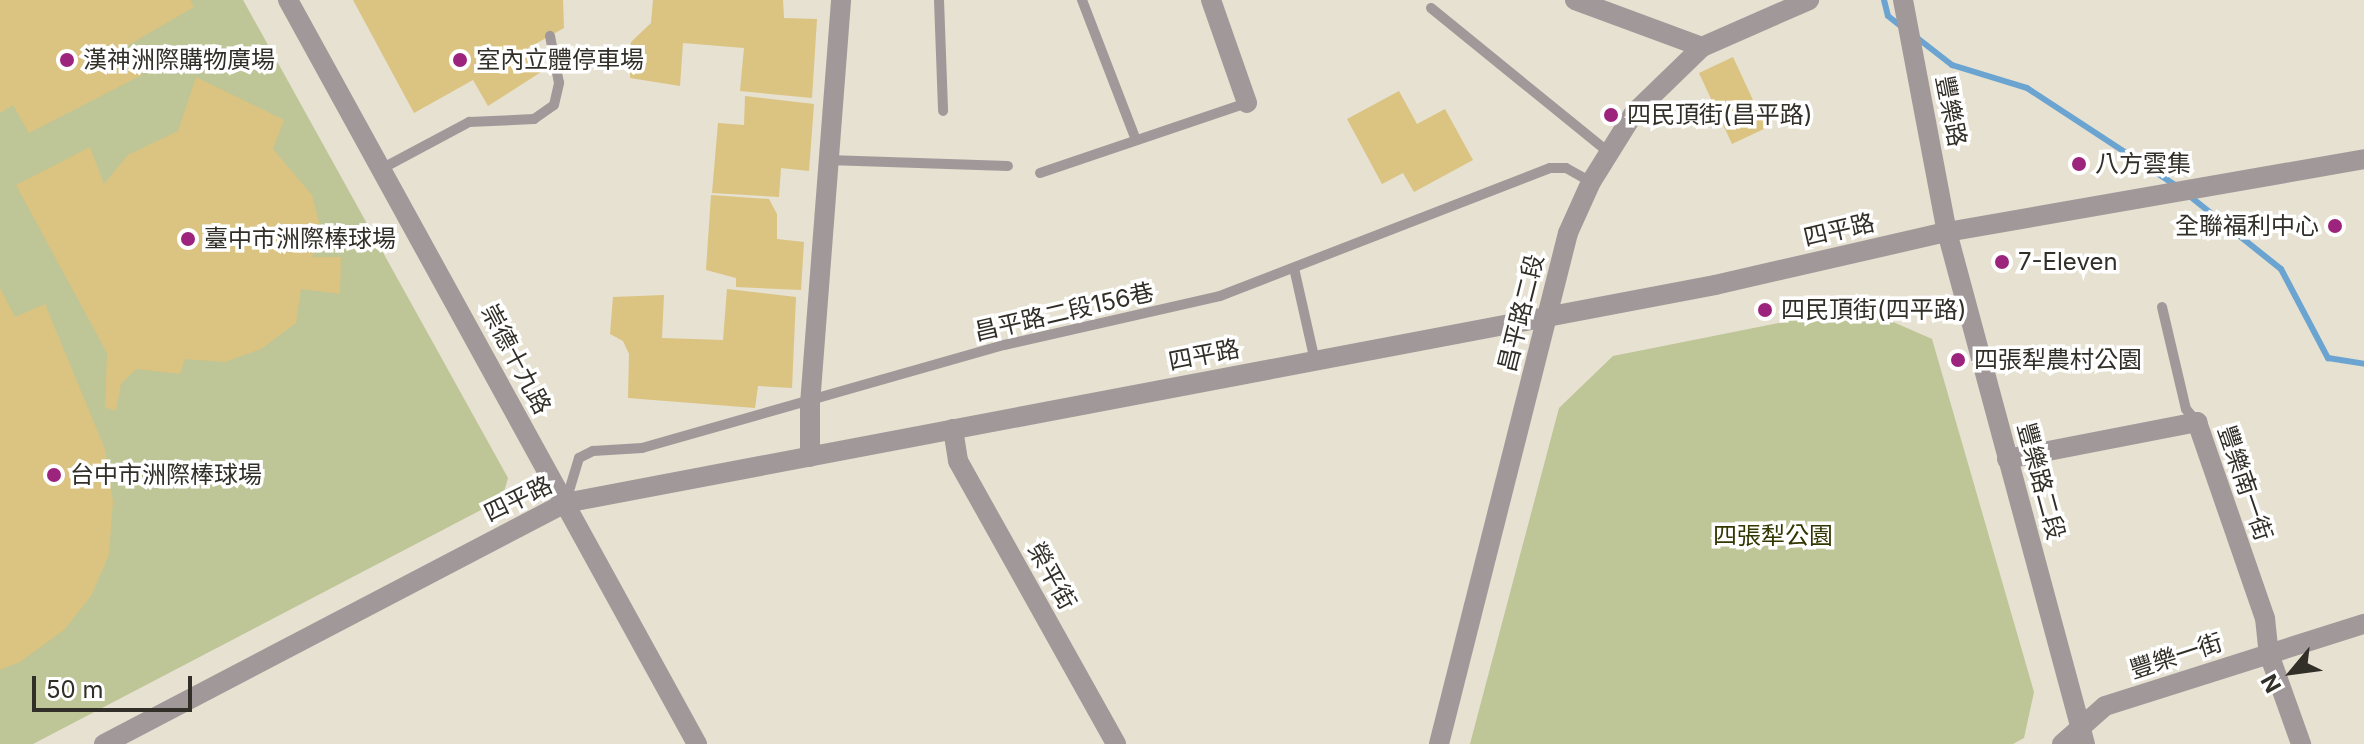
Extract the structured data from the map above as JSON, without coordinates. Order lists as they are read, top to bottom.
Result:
{
  "streets": {
    "street": [
      "豐樂路",
      "四平路",
      "昌平路二段",
      "崇德十九路",
      "豐樂路二段",
      "豐樂南一街",
      "榮平街",
      "豐樂一街"
    ],
    "lane": ["昌平路二段156巷"]
  },
  "crossings": [
    ["豐樂路", "四平路"],
    ["豐樂路", "豐樂路二段"],
    ["四平路", "昌平路二段156巷"],
    ["四平路", "昌平路二段"],
    ["四平路", "崇德十九路"],
    ["四平路", "豐樂路二段"],
    ["四平路", "榮平街"],
    ["昌平路二段156巷", "昌平路二段"],
    ["昌平路二段156巷", "崇德十九路"],
    ["豐樂路二段", "豐樂南一街"],
    ["豐樂路二段", "豐樂一街"],
    ["豐樂南一街", "豐樂一街"]
  ],
  "parks": ["四張犁公園"],
  "places": [
    "漢神洲際購物廣場",
    "室內立體停車場",
    "四民頂街(昌平路)",
    "八方雲集",
    "全聯福利中心",
    "臺中市洲際棒球場",
    "7-Eleven",
    "四民頂街(四平路)",
    "四張犁農村公園",
    "台中市洲際棒球場"
  ],
  "scale_bar": "50 m",
  "north": "bottom left"
}
